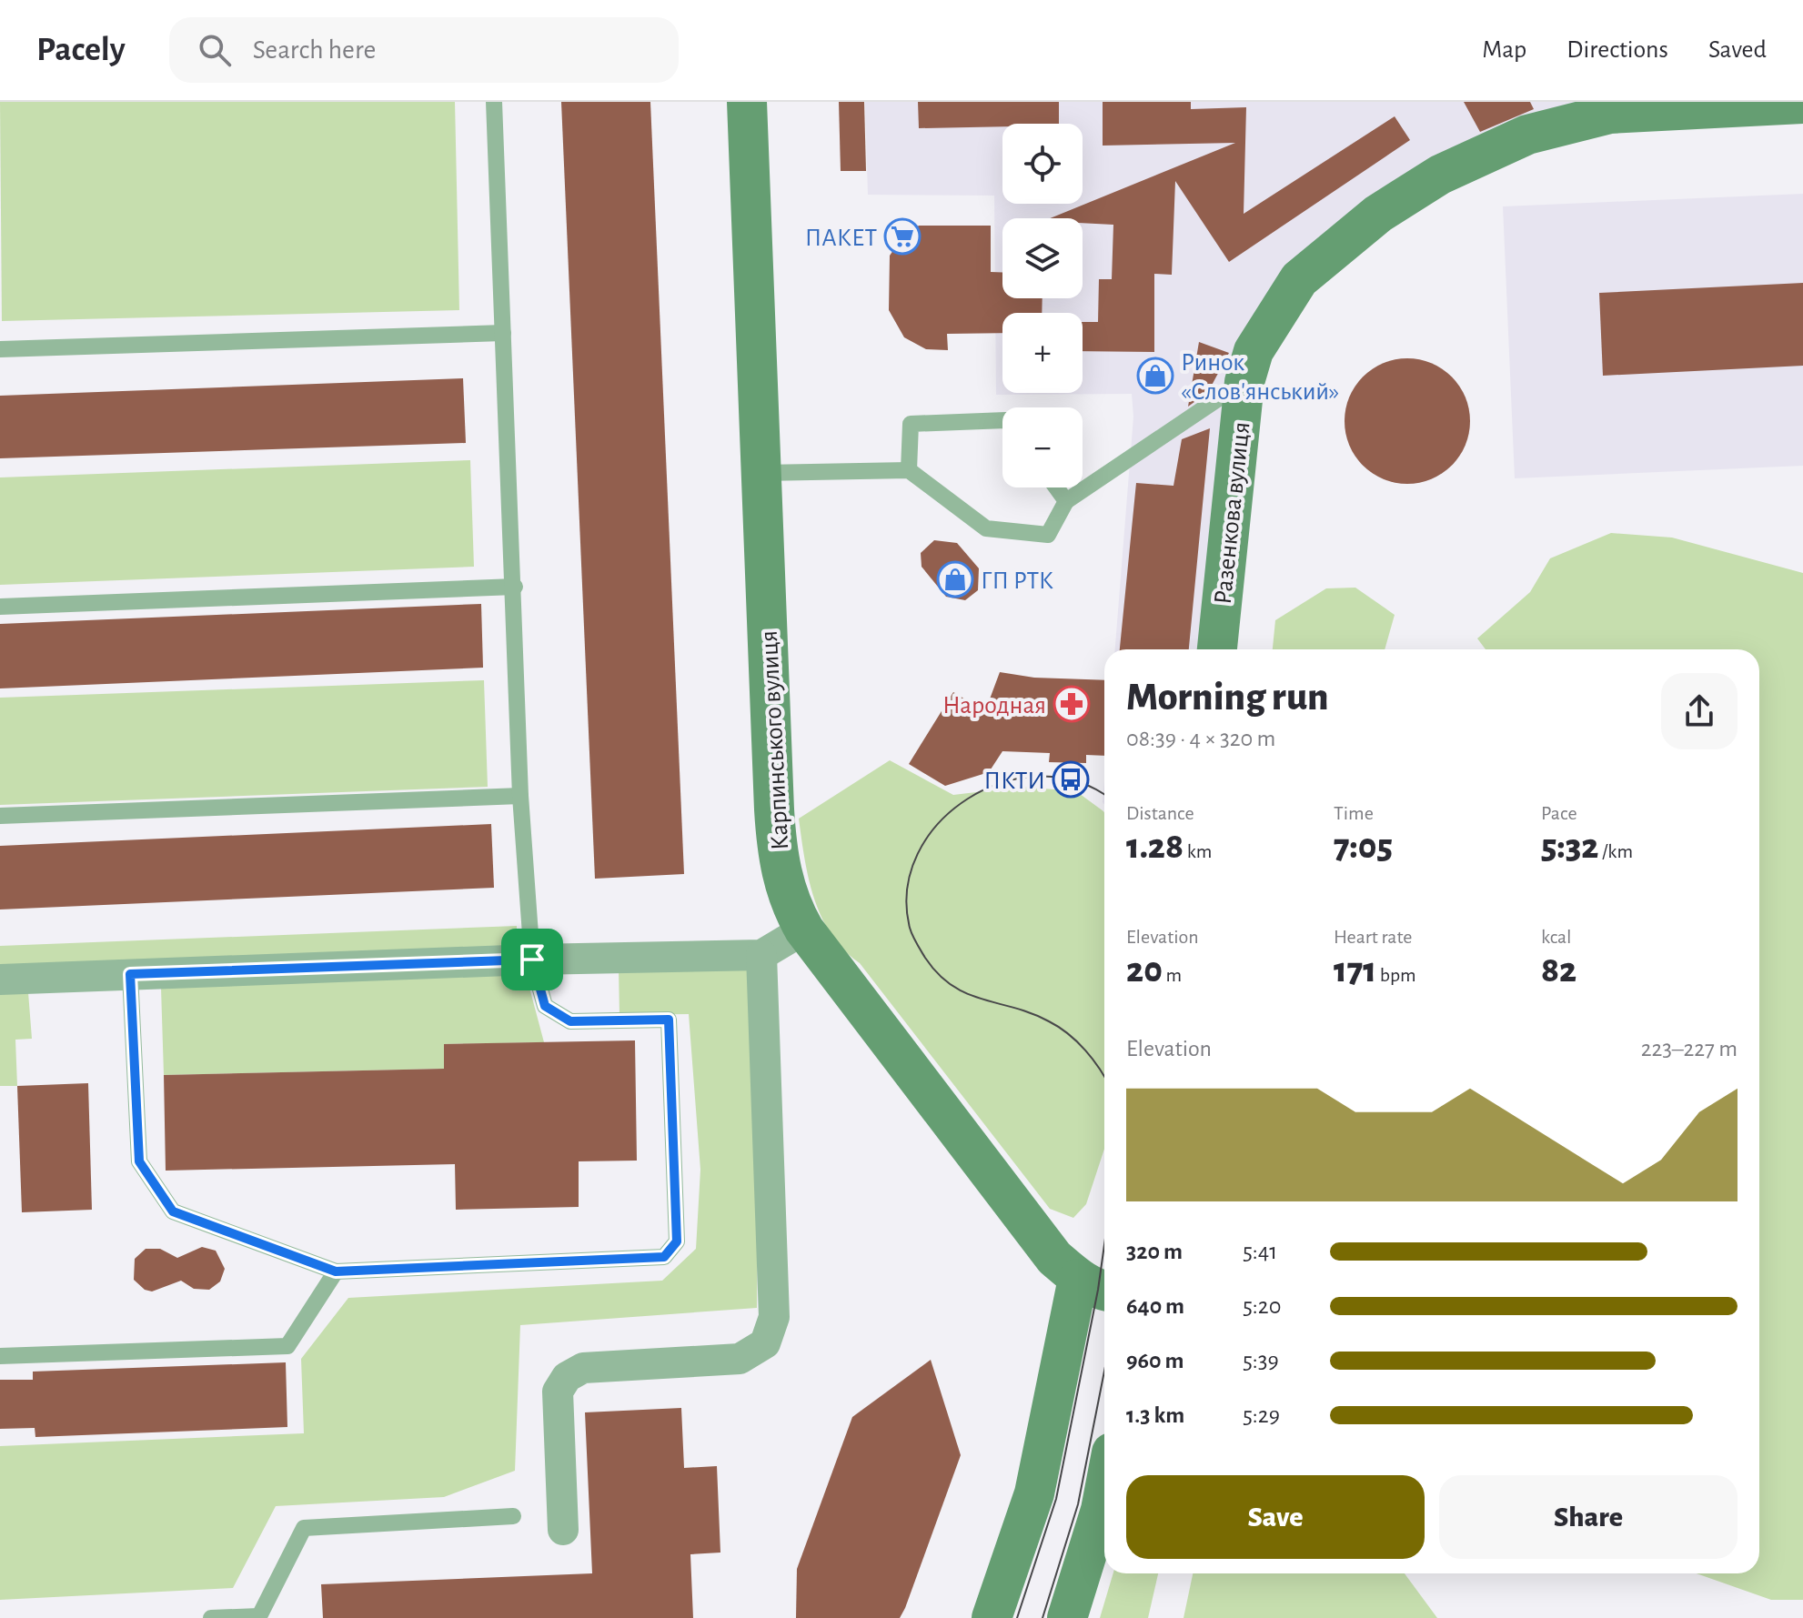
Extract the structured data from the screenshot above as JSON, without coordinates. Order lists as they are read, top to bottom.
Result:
{
  "streets": {
    "street": ["Разенкова вулиця", "Карпинського вулиця"]
  },
  "places": {
    "supermarket": ["ПАКЕТ"],
    "shop": ["Ринок «Слов'янський»", "ГП РТК"],
    "pharmacy": ["Народная"],
    "bus stop": ["ПКТИ"]
  },
  "page": {
    "header": "Pacely",
    "search": "Search here",
    "nav": ["Map", "Directions", "Saved"],
    "map_buttons": ["+", "−"],
    "heading": ["Morning run", "08:39 · 4 × 320 m"],
    "stats": [
      ["Distance", "1.28 km"],
      ["Time", "7:05"],
      ["Pace", "5:32 /km"],
      ["Elevation", "20 m"],
      ["Heart rate", "171 bpm"],
      ["kcal", "82"]
    ],
    "chart": ["Elevation", "223–227 m"],
    "list": [
      {
        "name": "320 m",
        "note": "5:41"
      },
      {
        "name": "640 m",
        "note": "5:20"
      },
      {
        "name": "960 m",
        "note": "5:39"
      },
      {
        "name": "1.3 km",
        "note": "5:29"
      }
    ],
    "buttons": ["Save", "Share"]
  }
}
